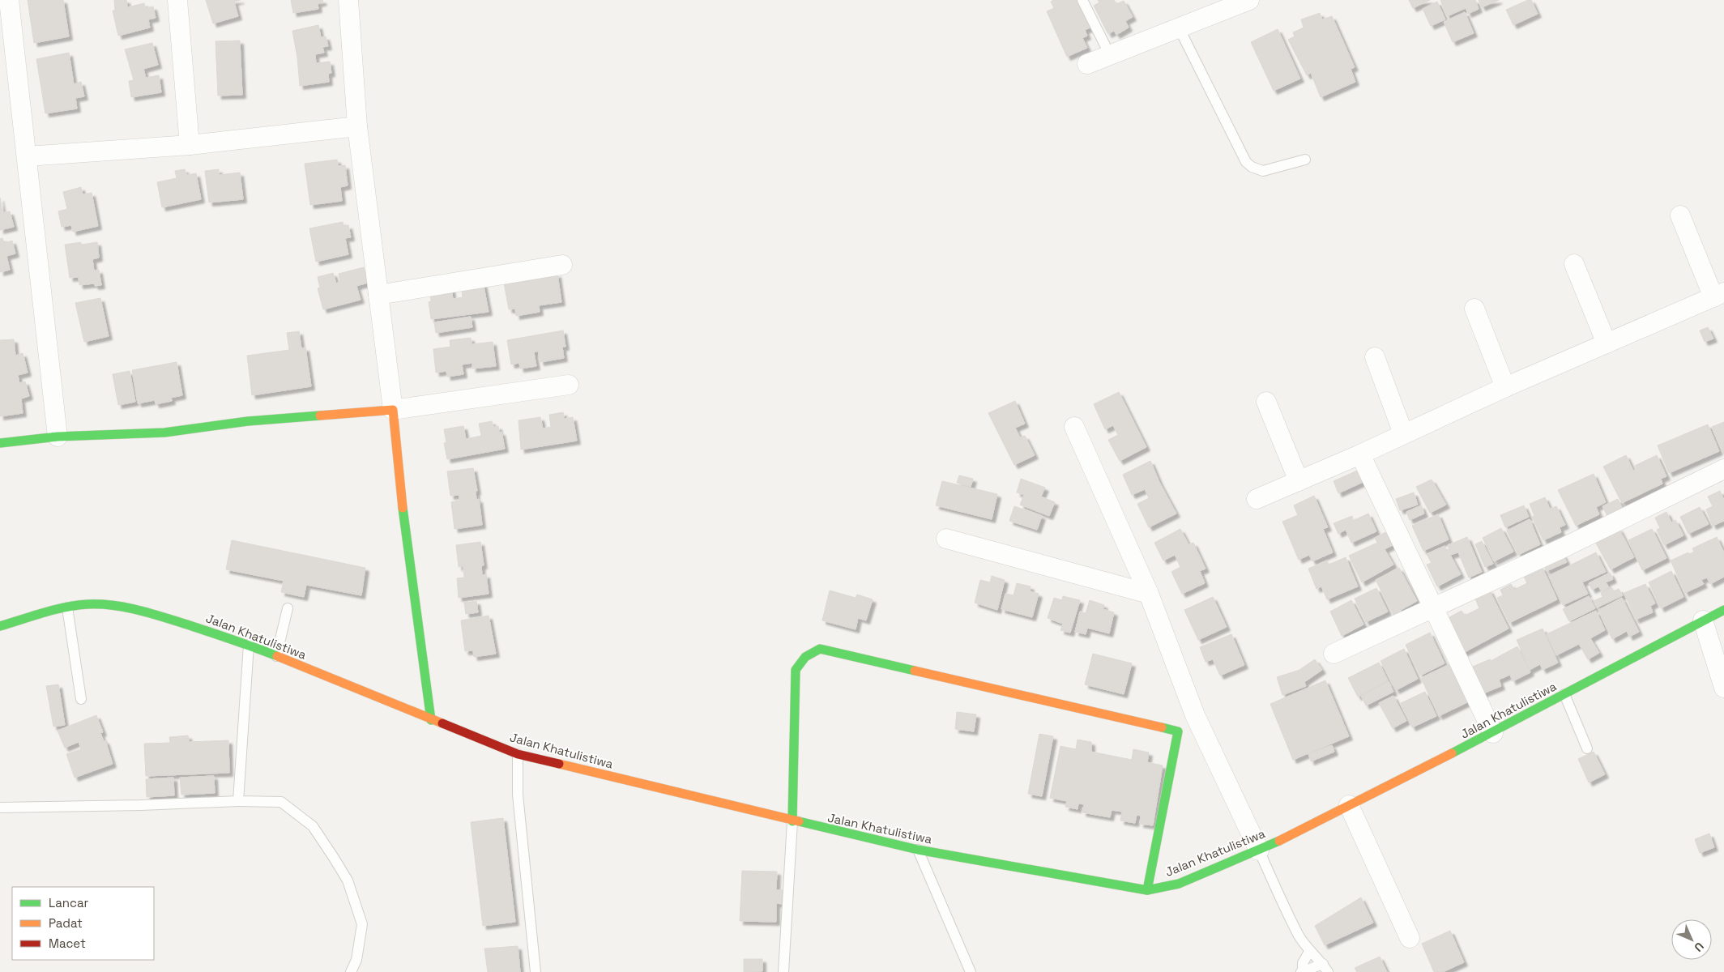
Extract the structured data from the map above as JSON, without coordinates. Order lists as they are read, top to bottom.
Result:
{
  "streets": {
    "street": ["Jalan Khatulistiwa"]
  },
  "legend": ["Lancar", "Padat", "Macet"],
  "north": "bottom right"
}
